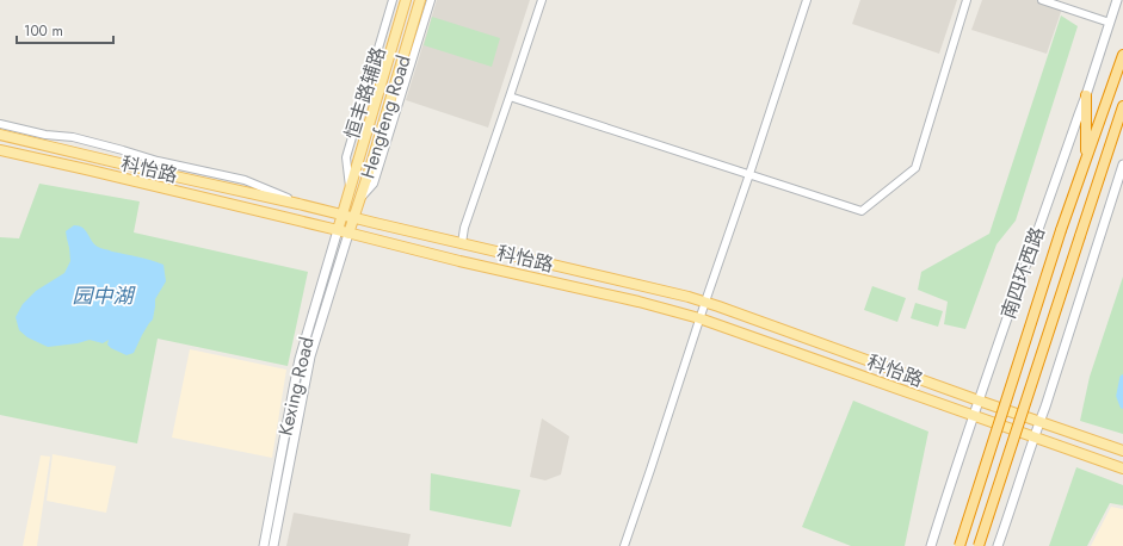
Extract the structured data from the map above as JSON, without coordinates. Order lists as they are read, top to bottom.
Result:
{
  "streets": {
    "main road": [
      "Hengfeng Road",
      "科怡路",
      "南四环西路",
      "Kexing Road"
    ],
    "street": ["恒丰路辅路"]
  },
  "crossings": [
    ["恒丰路辅路", "Hengfeng Road"],
    ["Hengfeng Road", "科怡路"],
    ["Hengfeng Road", "Kexing Road"],
    ["科怡路", "南四环西路"],
    ["科怡路", "Kexing Road"]
  ],
  "water": ["园中湖"],
  "scale_bar": "100 m"
}
